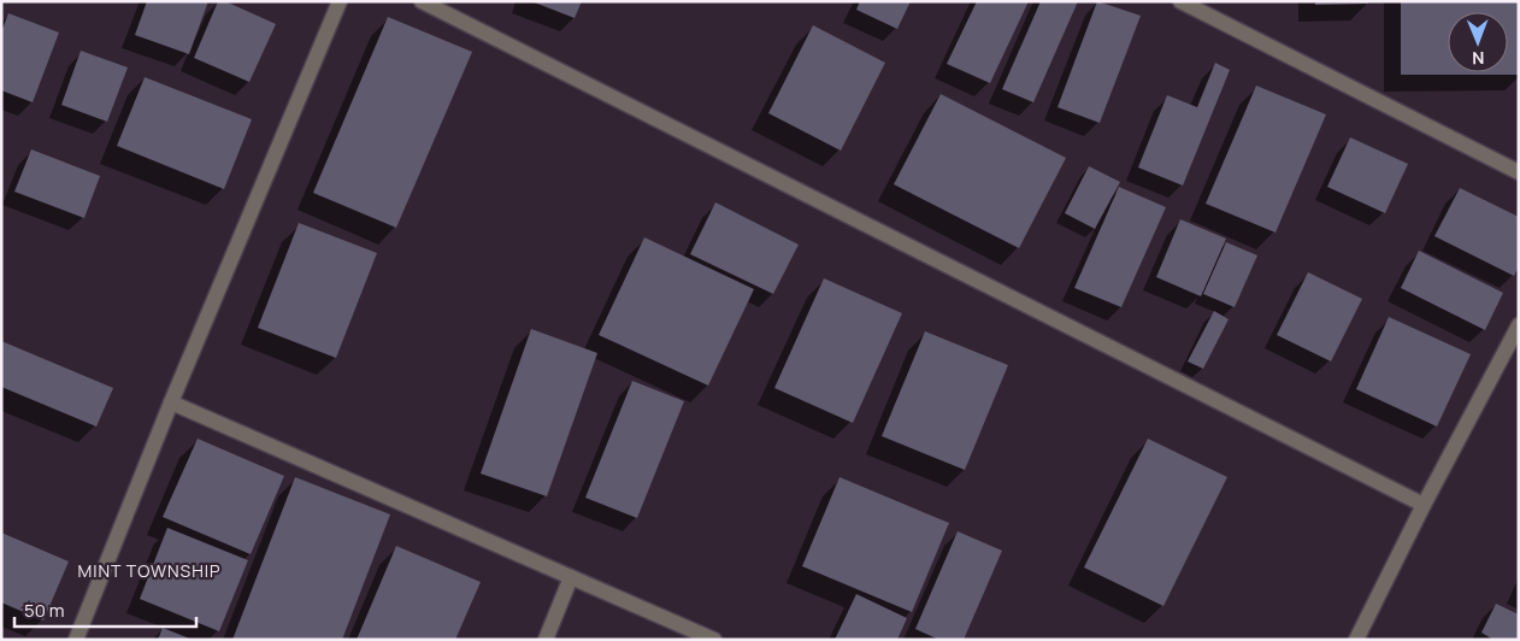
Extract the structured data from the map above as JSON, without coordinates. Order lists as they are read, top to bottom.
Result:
{
  "districts": ["MINT TOWNSHIP"],
  "scale_bar": "50 m",
  "north": "bottom"
}
